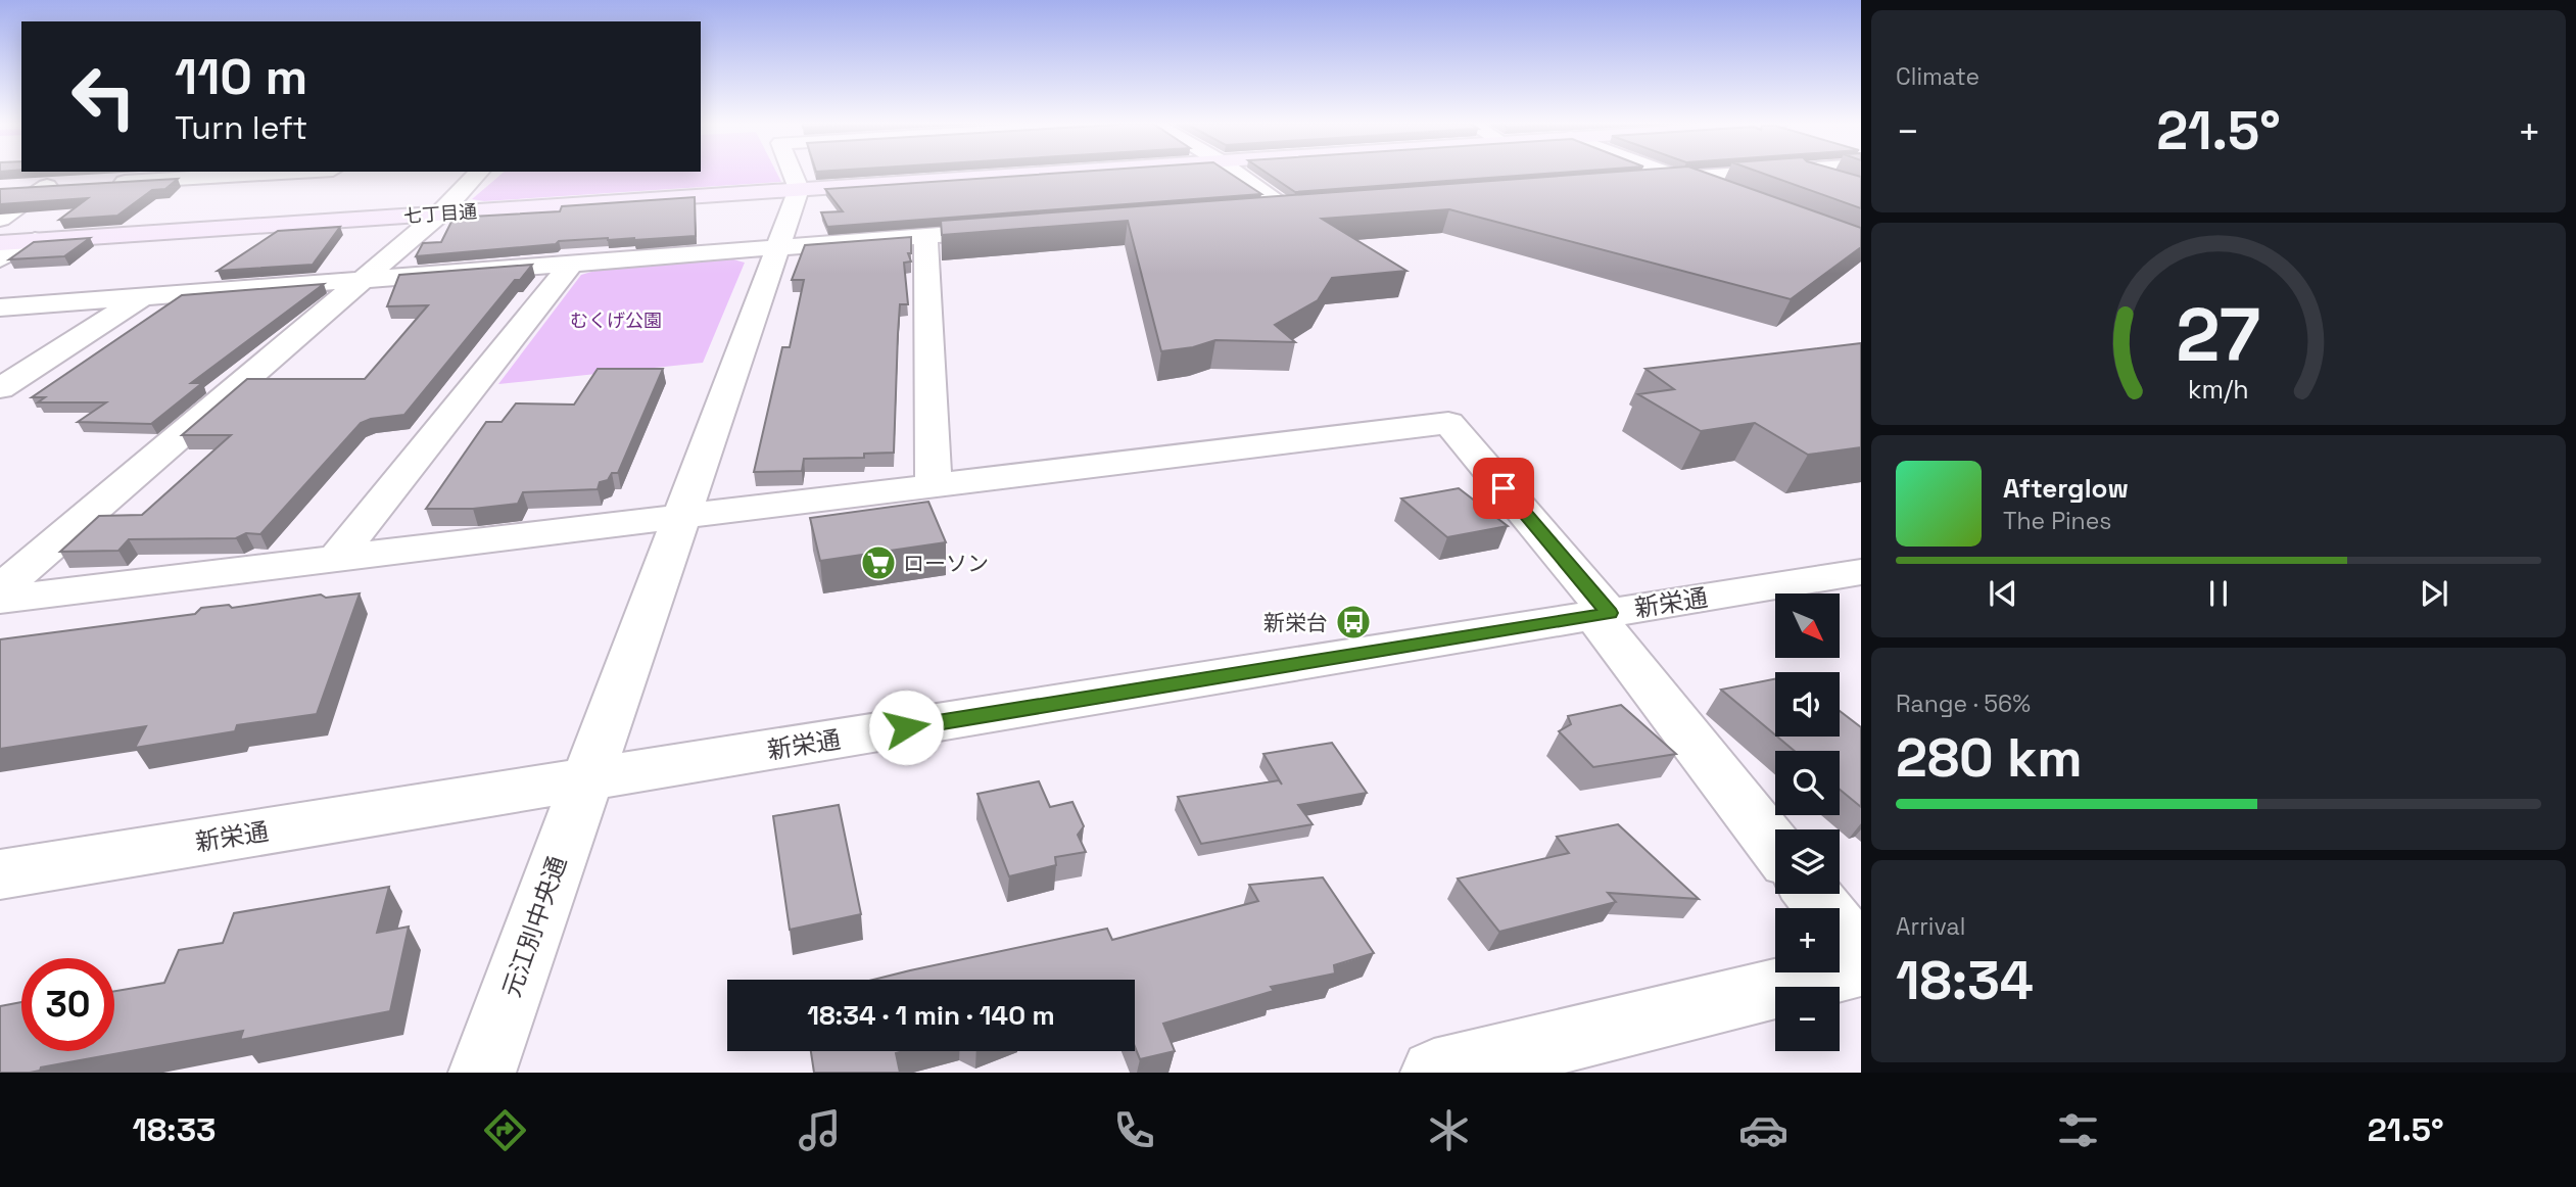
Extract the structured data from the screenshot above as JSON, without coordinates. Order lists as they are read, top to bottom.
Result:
{
  "streets": {
    "street": ["七丁目通", "新栄通", "元江別中央通"]
  },
  "crossings": [
    ["七丁目通", "元江別中央通"],
    ["新栄通", "元江別中央通"]
  ],
  "parks": ["むくげ公園"],
  "places": {
    "supermarket": ["ローソン"],
    "bus stop": ["新栄台"]
  },
  "north": "bottom right",
  "page": {
    "tile": [
      "Climate",
      ["Range · 56%", "280 km"],
      ["Arrival", "18:34"]
    ],
    "turn": ["110 m", "Turn left"],
    "heat": ["−", "21.5°", "+"],
    "song": ["Afterglow", "The Pines"],
    "map_buttons": ["+", "−"],
    "limit": "30",
    "trip": "18:34 · 1 min · 140 m",
    "tabs": ["18:33", "21.5°"],
    "gauge": ["27", "km/h"]
  }
}
